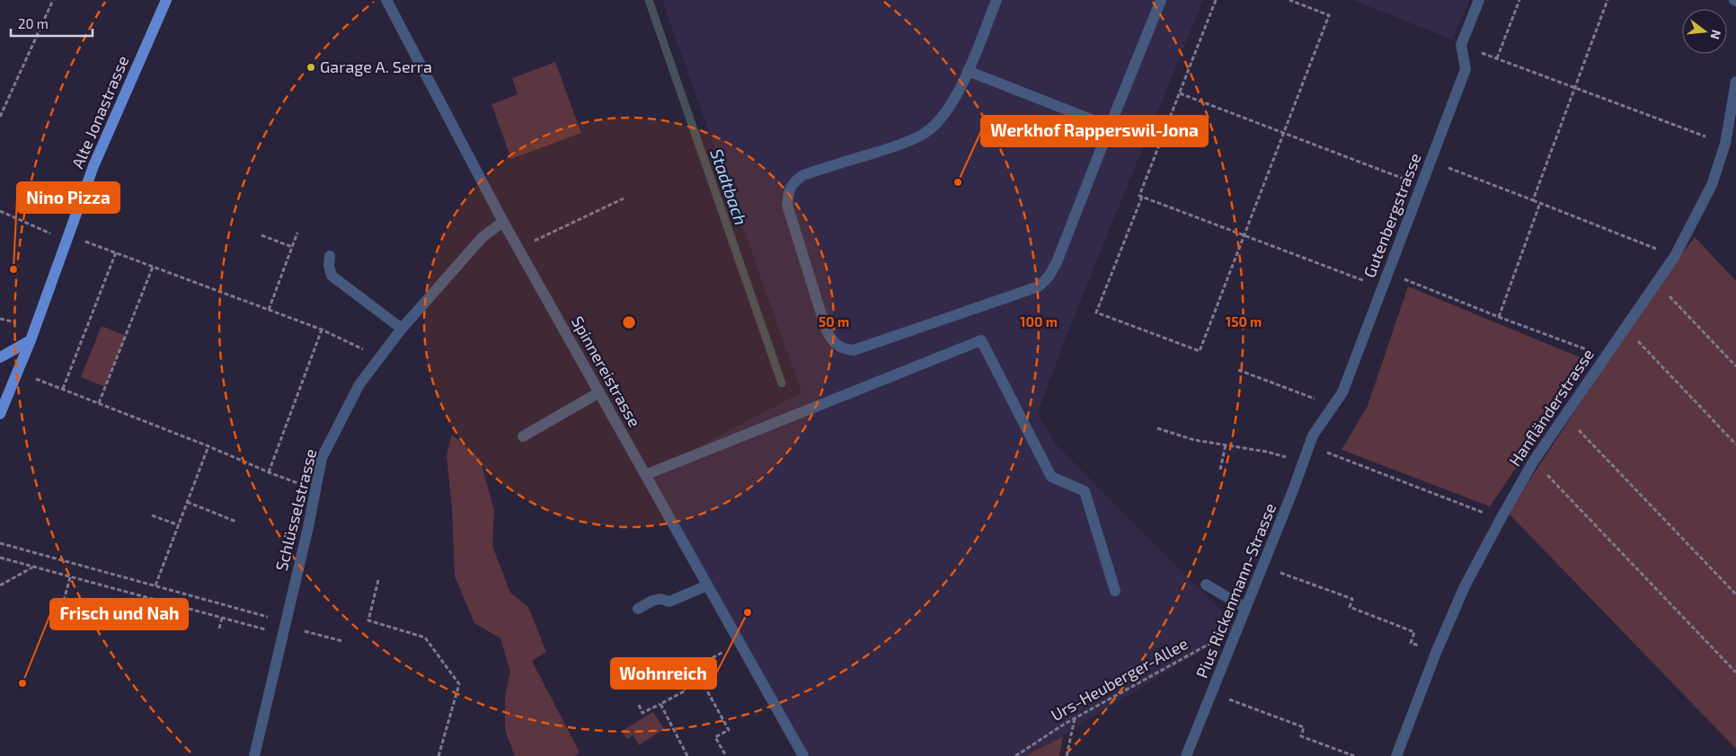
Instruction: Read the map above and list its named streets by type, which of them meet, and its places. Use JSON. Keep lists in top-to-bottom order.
{
  "streets": {
    "main road": ["Alte Jonastrasse"],
    "street": [
      "Gutenbergstrasse",
      "Spinnereistrasse",
      "Hanfländerstrasse",
      "Schlüsselstrasse",
      "Pius Rickenmann-Strasse"
    ],
    "path": ["Urs-Heuberger-Allee"]
  },
  "crossings": [
    ["Gutenbergstrasse", "Pius Rickenmann-Strasse"],
    ["Spinnereistrasse", "Schlüsselstrasse"],
    ["Pius Rickenmann-Strasse", "Urs-Heuberger-Allee"]
  ],
  "water": ["Stadtbach"],
  "places": [
    "Garage A. Serra",
    "Werkhof Rapperswil-Jona",
    "Nino Pizza",
    "Wohnreich",
    "Frisch und Nah"
  ],
  "scale_bar": "20 m",
  "north": "right",
  "rings": ["50 m", "100 m", "150 m"]
}
